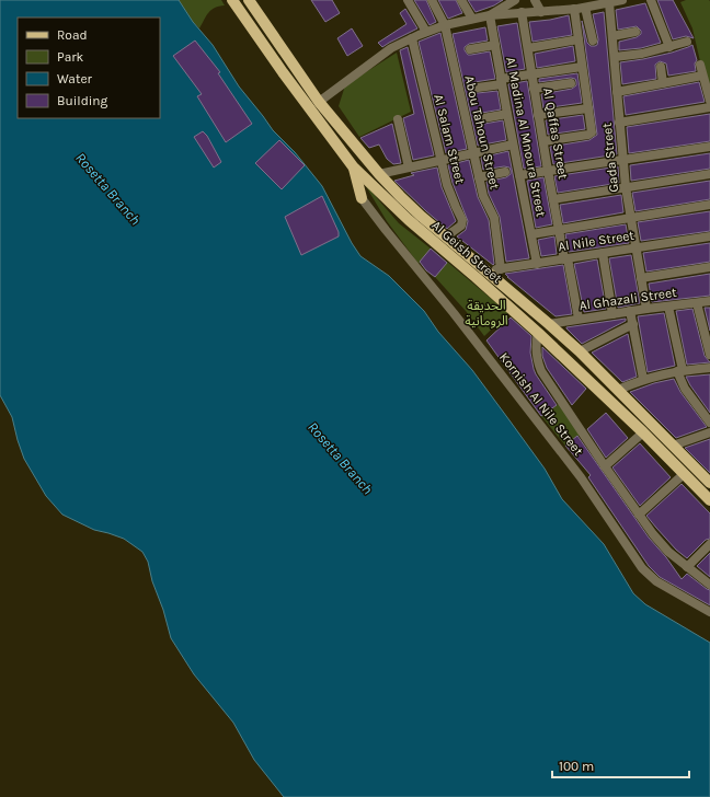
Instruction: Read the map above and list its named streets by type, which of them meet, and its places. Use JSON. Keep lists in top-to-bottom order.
{
  "streets": {
    "main road": ["Al Geish Street"],
    "street": [
      "Abou Tahoun Street",
      "Al Qaffas Street",
      "Al Madina Al Mnoura Street",
      "Al Salam Street",
      "Gada Street",
      "Al Nile Street",
      "Al Ghazali Street",
      "Kornish Al Nile Street"
    ]
  },
  "crossings": [
    ["Abou Tahoun Street", "Al Nile Street"],
    ["Al Qaffas Street", "Al Nile Street"],
    ["Al Qaffas Street", "Al Ghazali Street"],
    ["Al Madina Al Mnoura Street", "Al Nile Street"],
    ["Al Salam Street", "Al Geish Street"],
    ["Gada Street", "Al Nile Street"],
    ["Gada Street", "Al Ghazali Street"],
    ["Al Nile Street", "Al Geish Street"],
    ["Al Geish Street", "Al Ghazali Street"]
  ],
  "water": ["Rosetta Branch"],
  "parks": ["الحديقة الرومانية"],
  "legend": [
    "Road",
    "Park",
    "Water",
    "Building"
  ],
  "scale_bar": "100 m"
}
